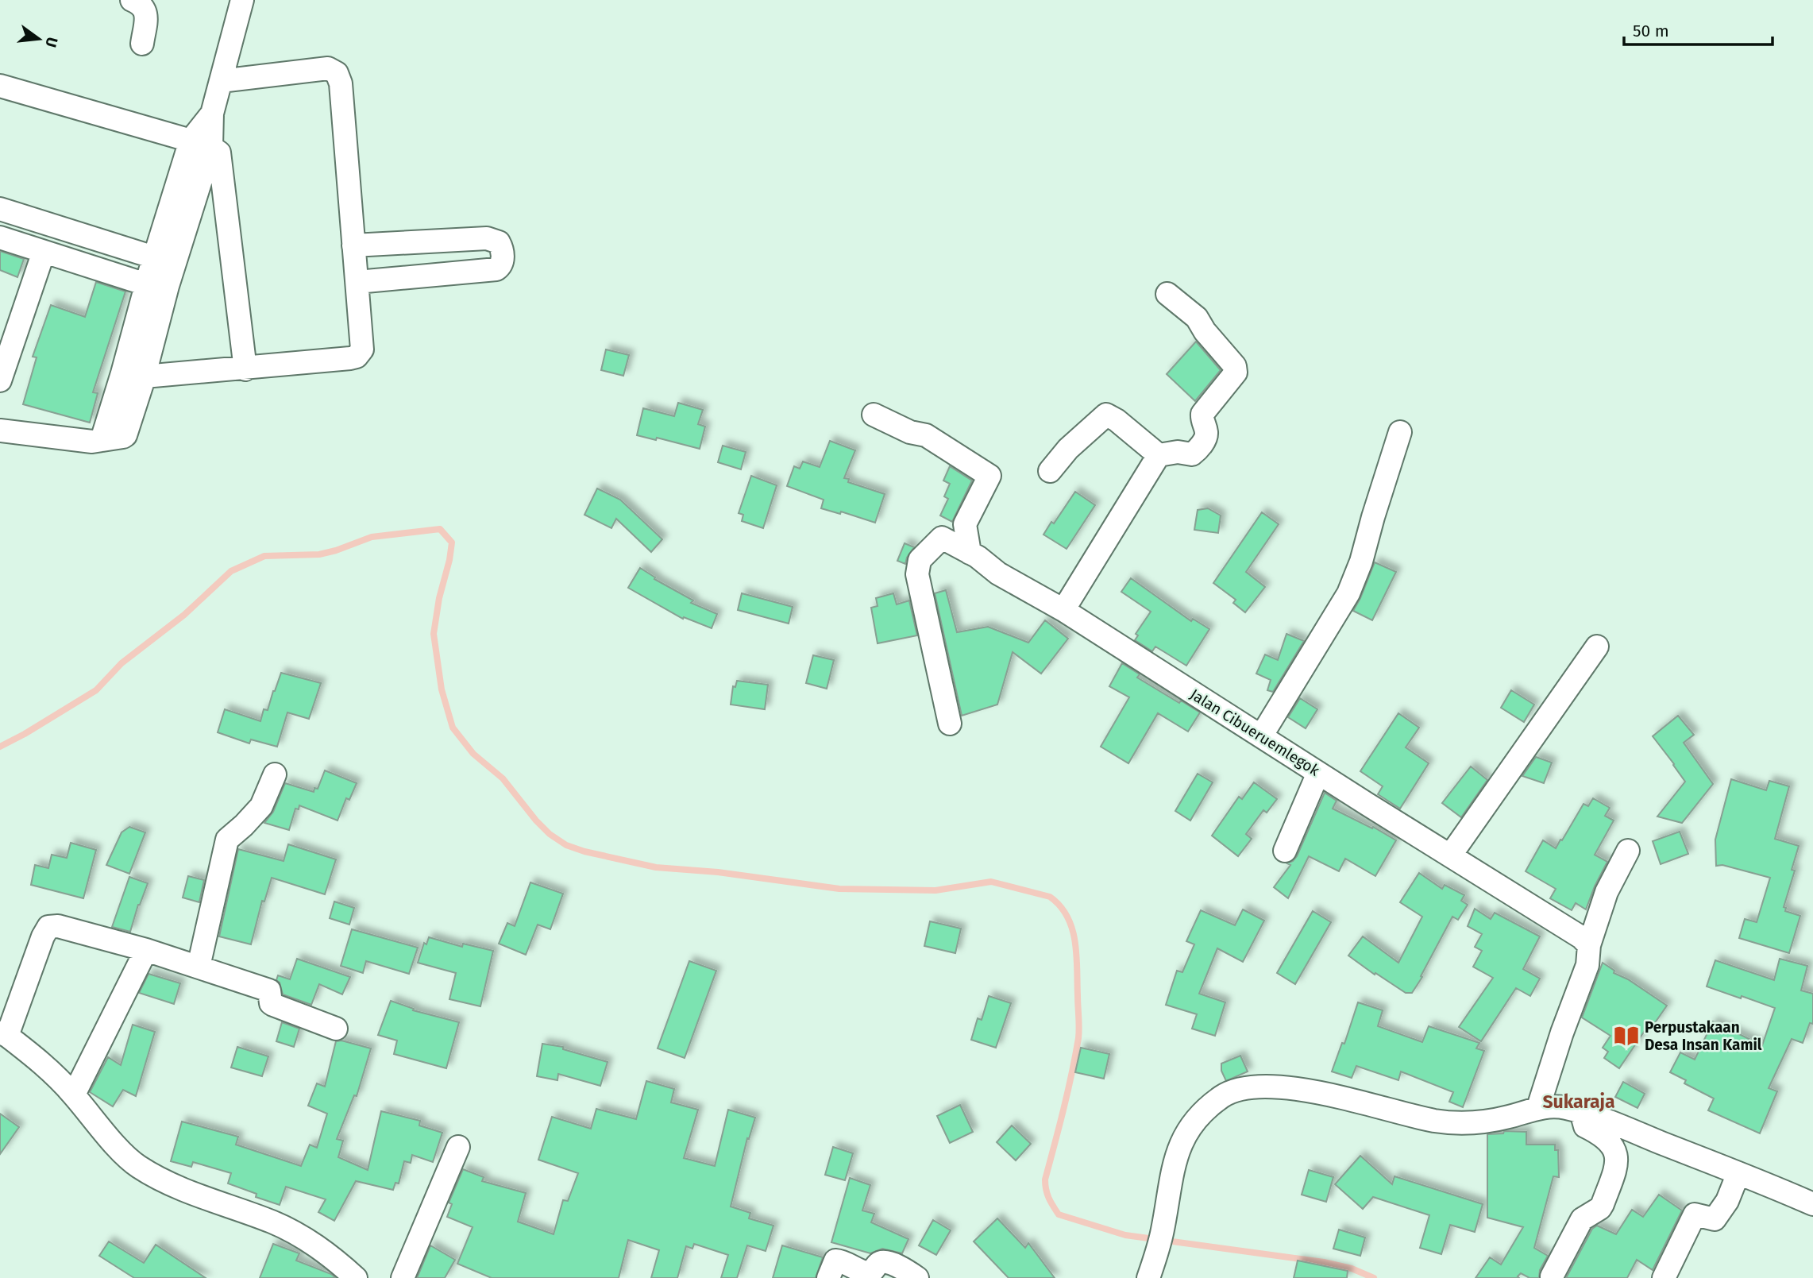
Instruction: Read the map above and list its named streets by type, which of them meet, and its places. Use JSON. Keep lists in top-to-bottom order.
{
  "streets": {
    "street": ["Jalan Cibueruemlegok"]
  },
  "districts": ["Sukaraja"],
  "places": {
    "library": ["Perpustakaan Desa Insan Kamil"]
  },
  "scale_bar": "50 m",
  "north": "right"
}
